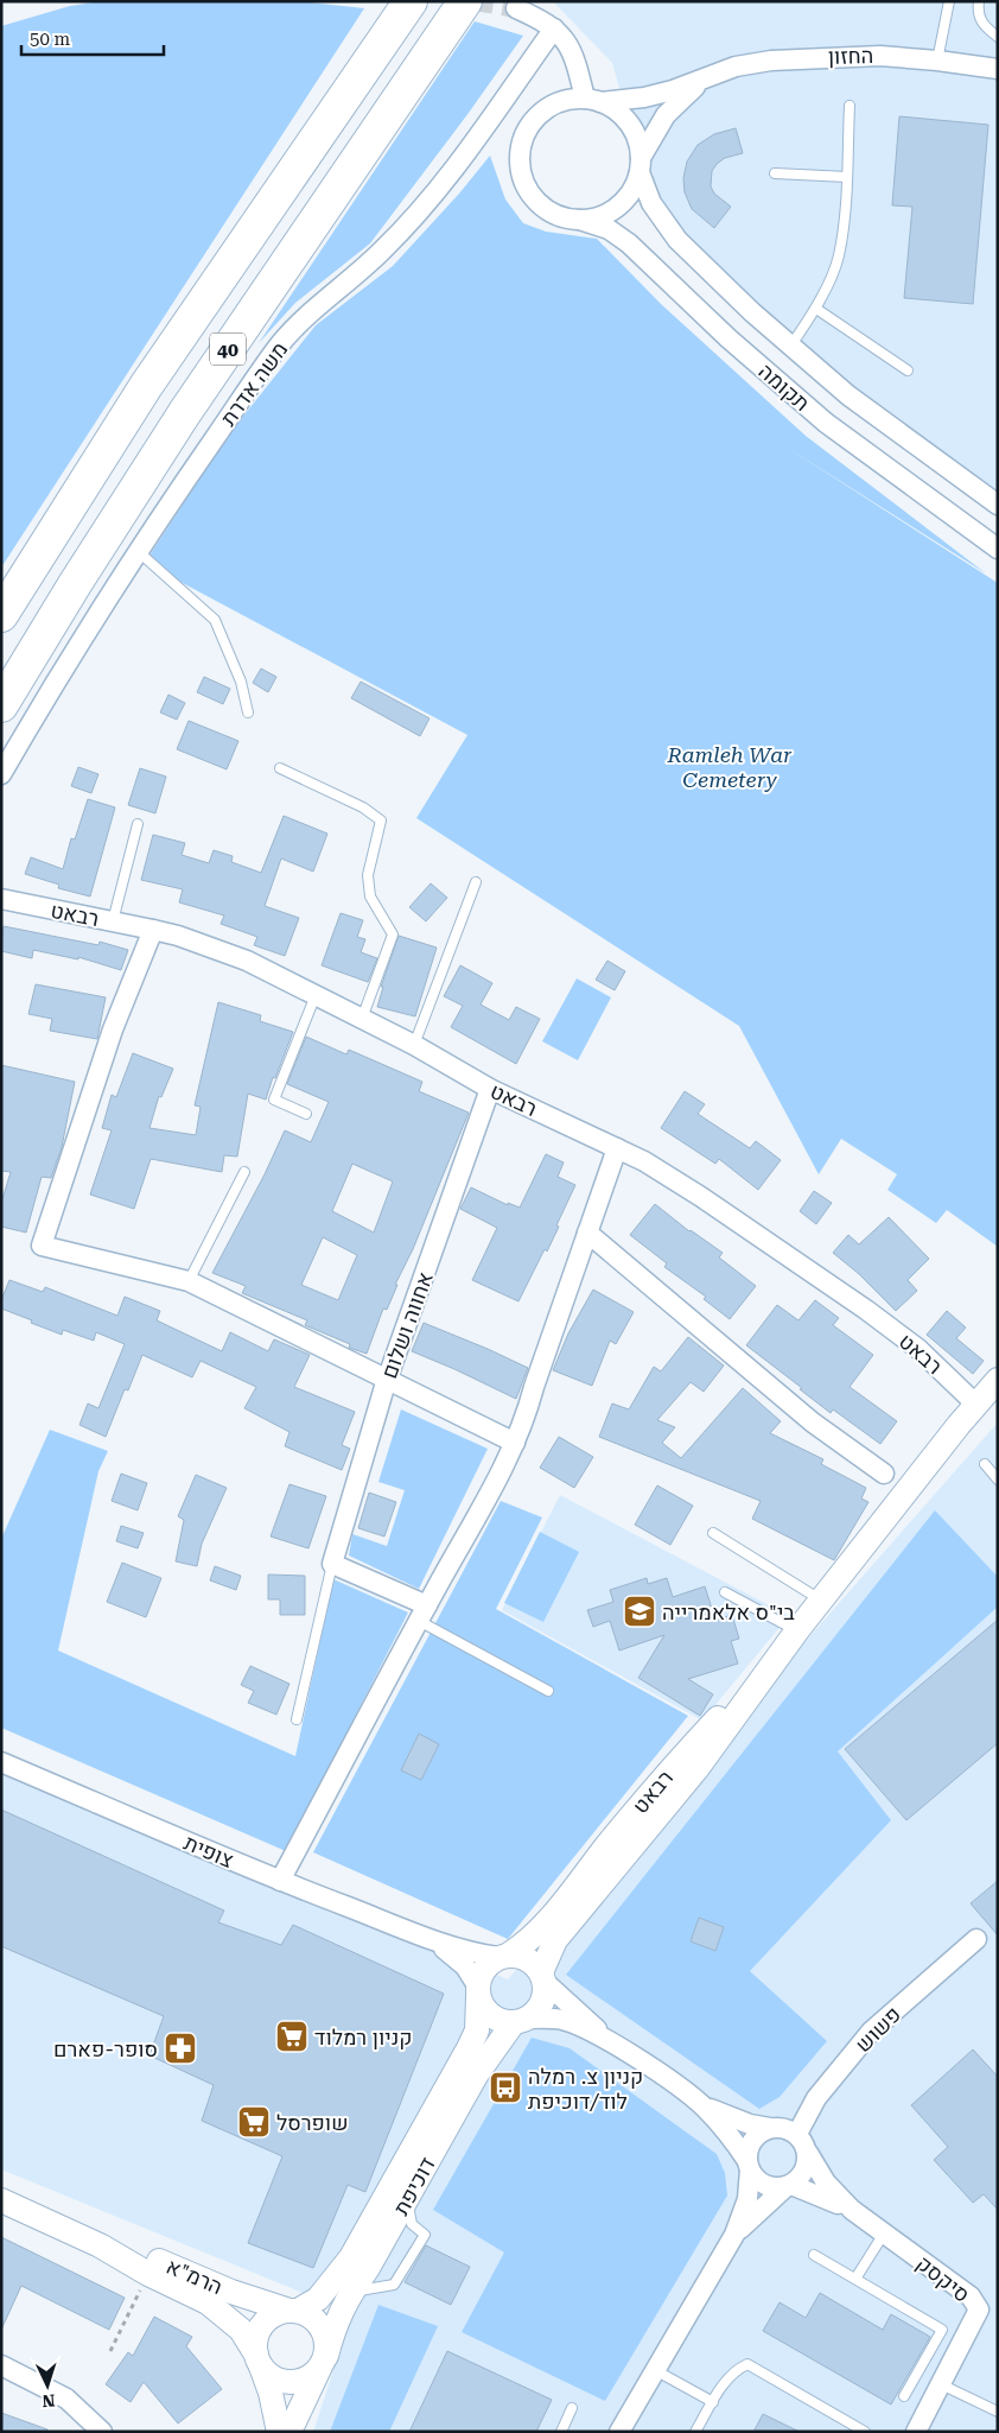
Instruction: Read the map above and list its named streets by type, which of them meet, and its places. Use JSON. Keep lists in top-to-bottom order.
{
  "streets": {
    "highway": ["40"],
    "street": [
      "החזון",
      "משה אדרת",
      "תקומה",
      "רבאט",
      "אחווה ושלום",
      "צופית",
      "פשוש",
      "דוכיפת",
      "הרמ\"א",
      "סיקסק"
    ]
  },
  "crossings": [
    ["החזון", "תקומה"],
    ["רבאט", "אחווה ושלום"],
    ["רבאט", "צופית"],
    ["רבאט", "דוכיפת"],
    ["צופית", "דוכיפת"],
    ["פשוש", "סיקסק"],
    ["דוכיפת", "הרמ\"א"]
  ],
  "parks": ["Ramleh War Cemetery"],
  "places": {
    "school or university": ["בי\"ס אלאמרייה"],
    "supermarket": ["קניון רמלוד", "שופרסל"],
    "pharmacy": ["סופר-פארם"],
    "bus stop": ["קניון צ. רמלה לוד/דוכיפת"]
  },
  "scale_bar": "50 m",
  "north": "bottom"
}
